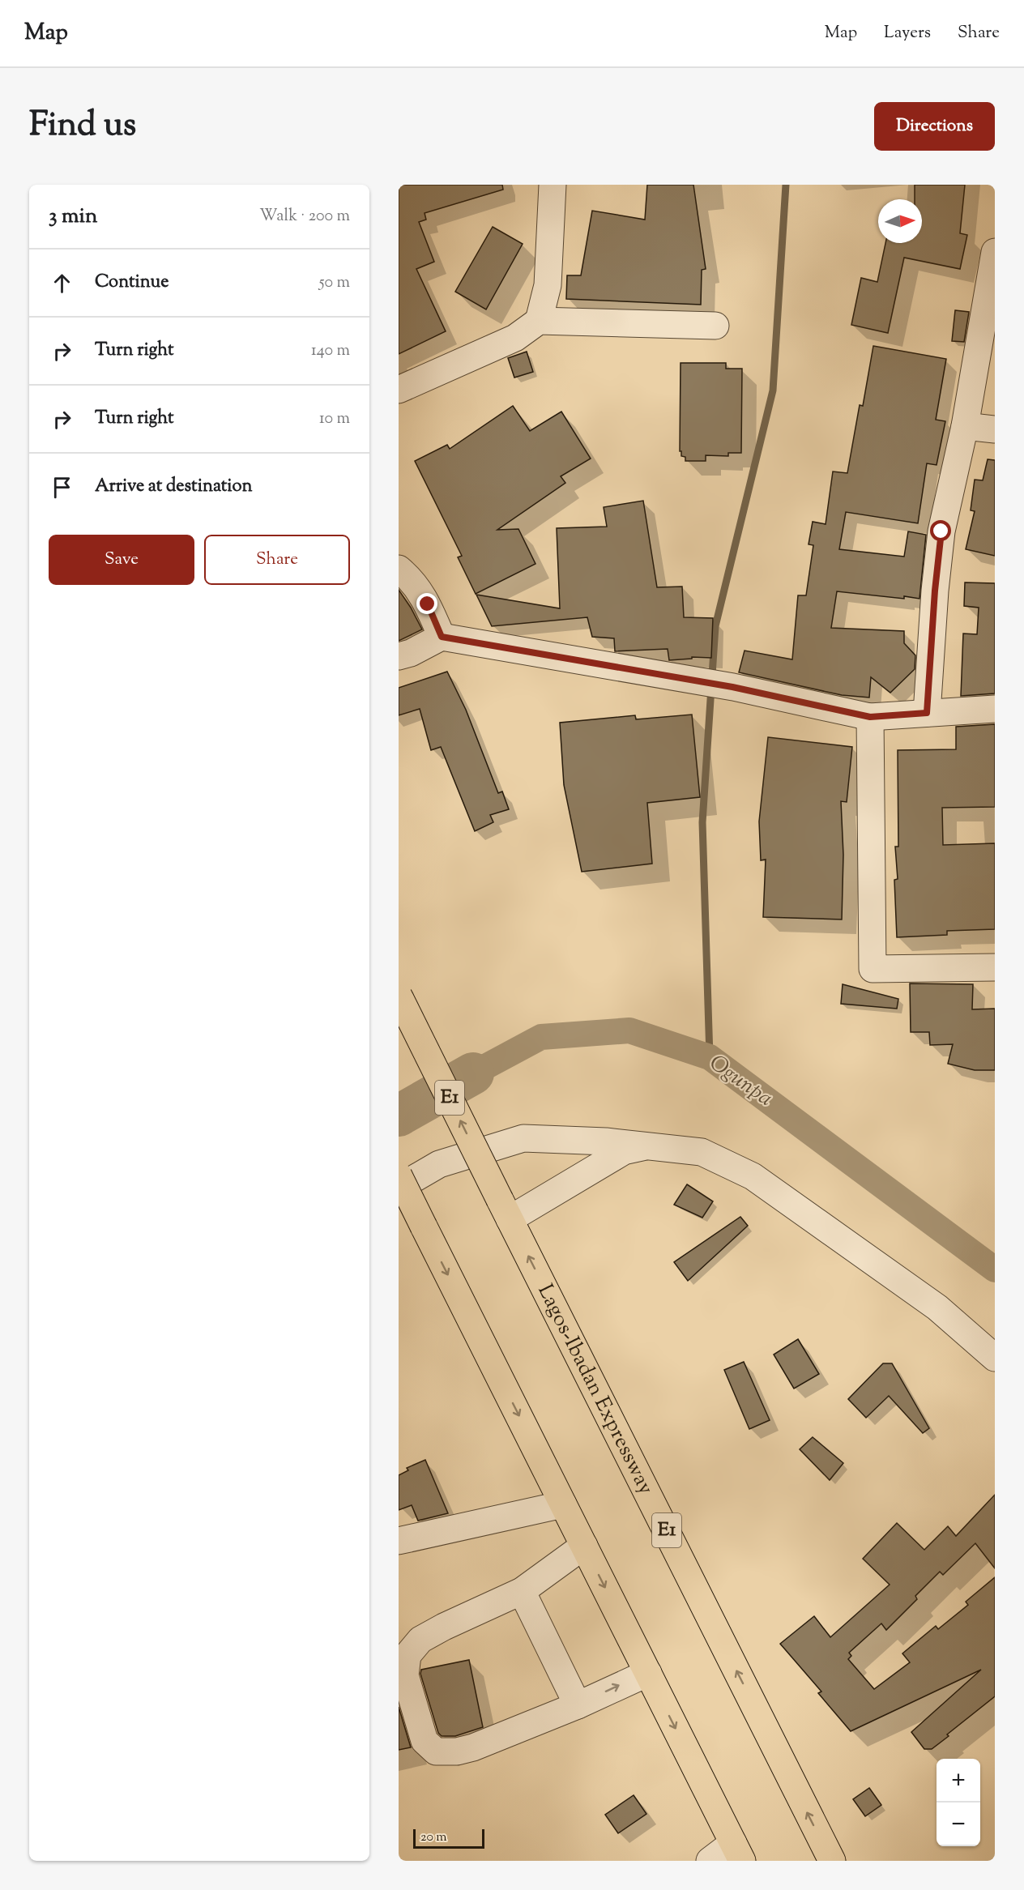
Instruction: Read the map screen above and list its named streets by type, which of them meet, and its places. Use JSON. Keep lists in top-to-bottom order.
{
  "streets": {
    "highway": ["E1", "Lagos-Ibadan Expressway"]
  },
  "water": ["Ogunpa"],
  "scale_bar": "20 m",
  "north": "right",
  "page": {
    "header": "Map",
    "nav": ["Map", "Layers", "Share"],
    "title": "Find us",
    "buttons": [
      "Directions",
      ["Save", "Share"]
    ],
    "heading": ["3 min", "Walk · 200 m"],
    "list": [
      ["Continue", "50 m"],
      ["Turn right", "140 m"],
      ["Turn right", "10 m"],
      "Arrive at destination"
    ],
    "map_buttons": ["+", "−"],
    "scale": "20 m"
  }
}
